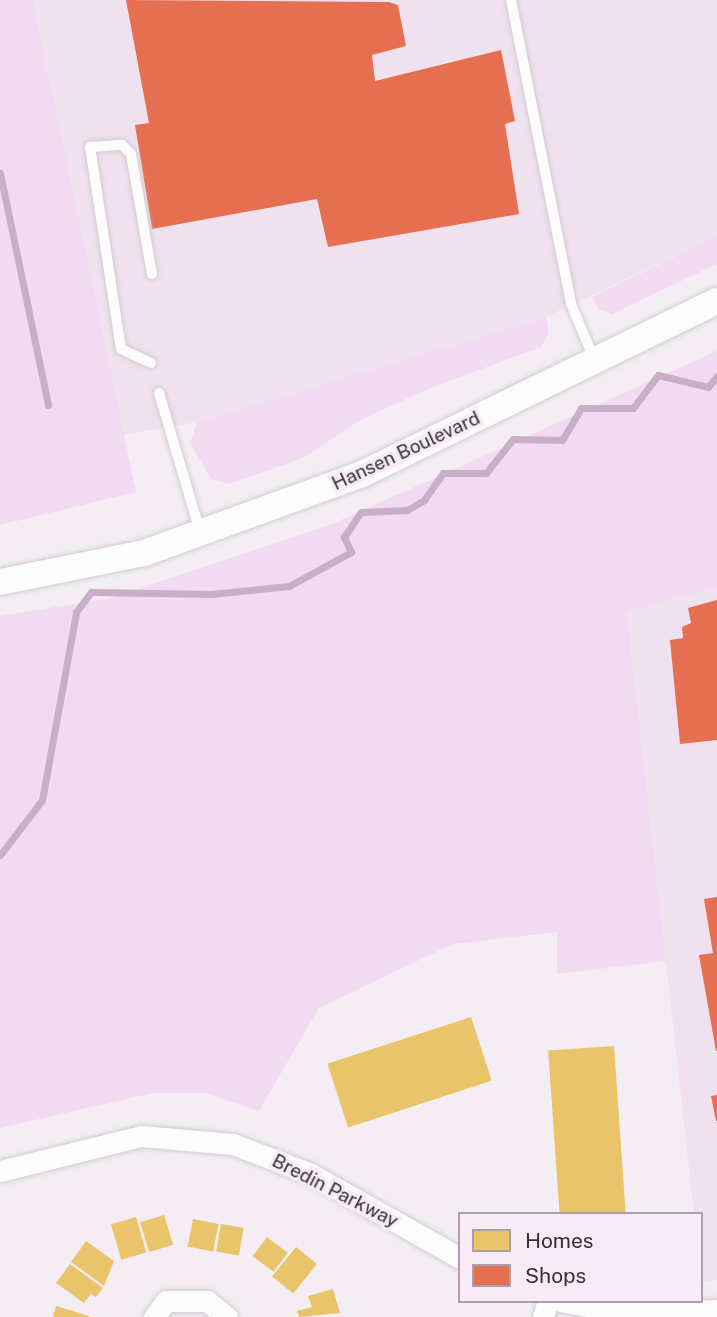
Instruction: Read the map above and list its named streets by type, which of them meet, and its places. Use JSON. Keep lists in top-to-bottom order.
{
  "streets": {
    "street": ["Hansen Boulevard", "Bredin Parkway"]
  },
  "legend": ["Homes", "Shops"]
}
